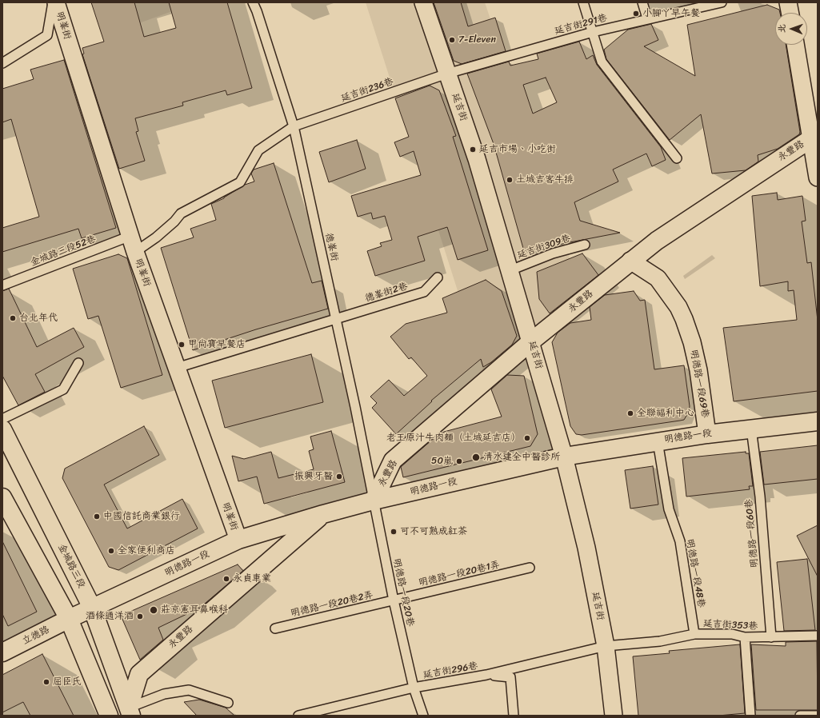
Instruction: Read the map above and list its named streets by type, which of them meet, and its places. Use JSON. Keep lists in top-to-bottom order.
{
  "streets": {
    "street": [
      "明峯街",
      "延吉街",
      "永豐路",
      "明德路一段69巷",
      "明德路一段",
      "金城路三段",
      "立德路"
    ],
    "lane": [
      "延吉街291巷",
      "延吉街236巷",
      "德峯街",
      "延吉街309巷",
      "金城路三段52巷",
      "德峯街2巷",
      "明德路一段60巷",
      "明德路一段48巷",
      "明德路一段20巷1弄",
      "明德路一段20巷",
      "明德路一段20巷2弄",
      "延吉街353巷",
      "延吉街296巷"
    ]
  },
  "crossings": [
    ["延吉街291巷", "延吉街236巷"],
    ["延吉街291巷", "延吉街"],
    ["明峯街", "延吉街236巷"],
    ["明峯街", "金城路三段52巷"],
    ["明峯街", "德峯街2巷"],
    ["明峯街", "明德路一段"],
    ["延吉街236巷", "延吉街"],
    ["延吉街236巷", "德峯街"],
    ["延吉街", "永豐路"],
    ["延吉街", "延吉街309巷"],
    ["延吉街", "明德路一段"],
    ["延吉街", "延吉街353巷"],
    ["延吉街", "延吉街296巷"],
    ["永豐路", "德峯街"],
    ["永豐路", "明德路一段69巷"],
    ["永豐路", "明德路一段"],
    ["永豐路", "金城路三段"],
    ["永豐路", "明德路一段20巷"],
    ["德峯街", "德峯街2巷"],
    ["德峯街", "明德路一段"],
    ["德峯街", "明德路一段20巷"],
    ["明德路一段69巷", "明德路一段"],
    ["明德路一段", "明德路一段60巷"],
    ["明德路一段", "金城路三段"],
    ["明德路一段", "明德路一段48巷"],
    ["明德路一段", "明德路一段20巷"],
    ["明德路一段", "立德路"],
    ["明德路一段60巷", "延吉街353巷"],
    ["明德路一段48巷", "延吉街353巷"],
    ["明德路一段20巷1弄", "明德路一段20巷"],
    ["明德路一段20巷1弄", "明德路一段20巷2弄"],
    ["明德路一段20巷", "明德路一段20巷2弄"],
    ["明德路一段20巷", "延吉街296巷"],
    ["延吉街353巷", "延吉街296巷"]
  ],
  "places": [
    "小腳ㄚ早午餐",
    "7-Eleven",
    "延吉市場、小吃街",
    "土城吉客牛排",
    "台北年代",
    "甲尚寶早餐店",
    "全聯福利中心",
    "老王原汁牛肉麵（土城延吉店）",
    "清水建全中醫診所",
    "50嵐",
    "振興牙醫",
    "中國信託商業銀行",
    "可不可熟成紅茶",
    "全家便利商店",
    "永貞車業",
    "莊京憲耳鼻喉科",
    "酒條通洋酒",
    "屈臣氏"
  ],
  "north": "left"
}
